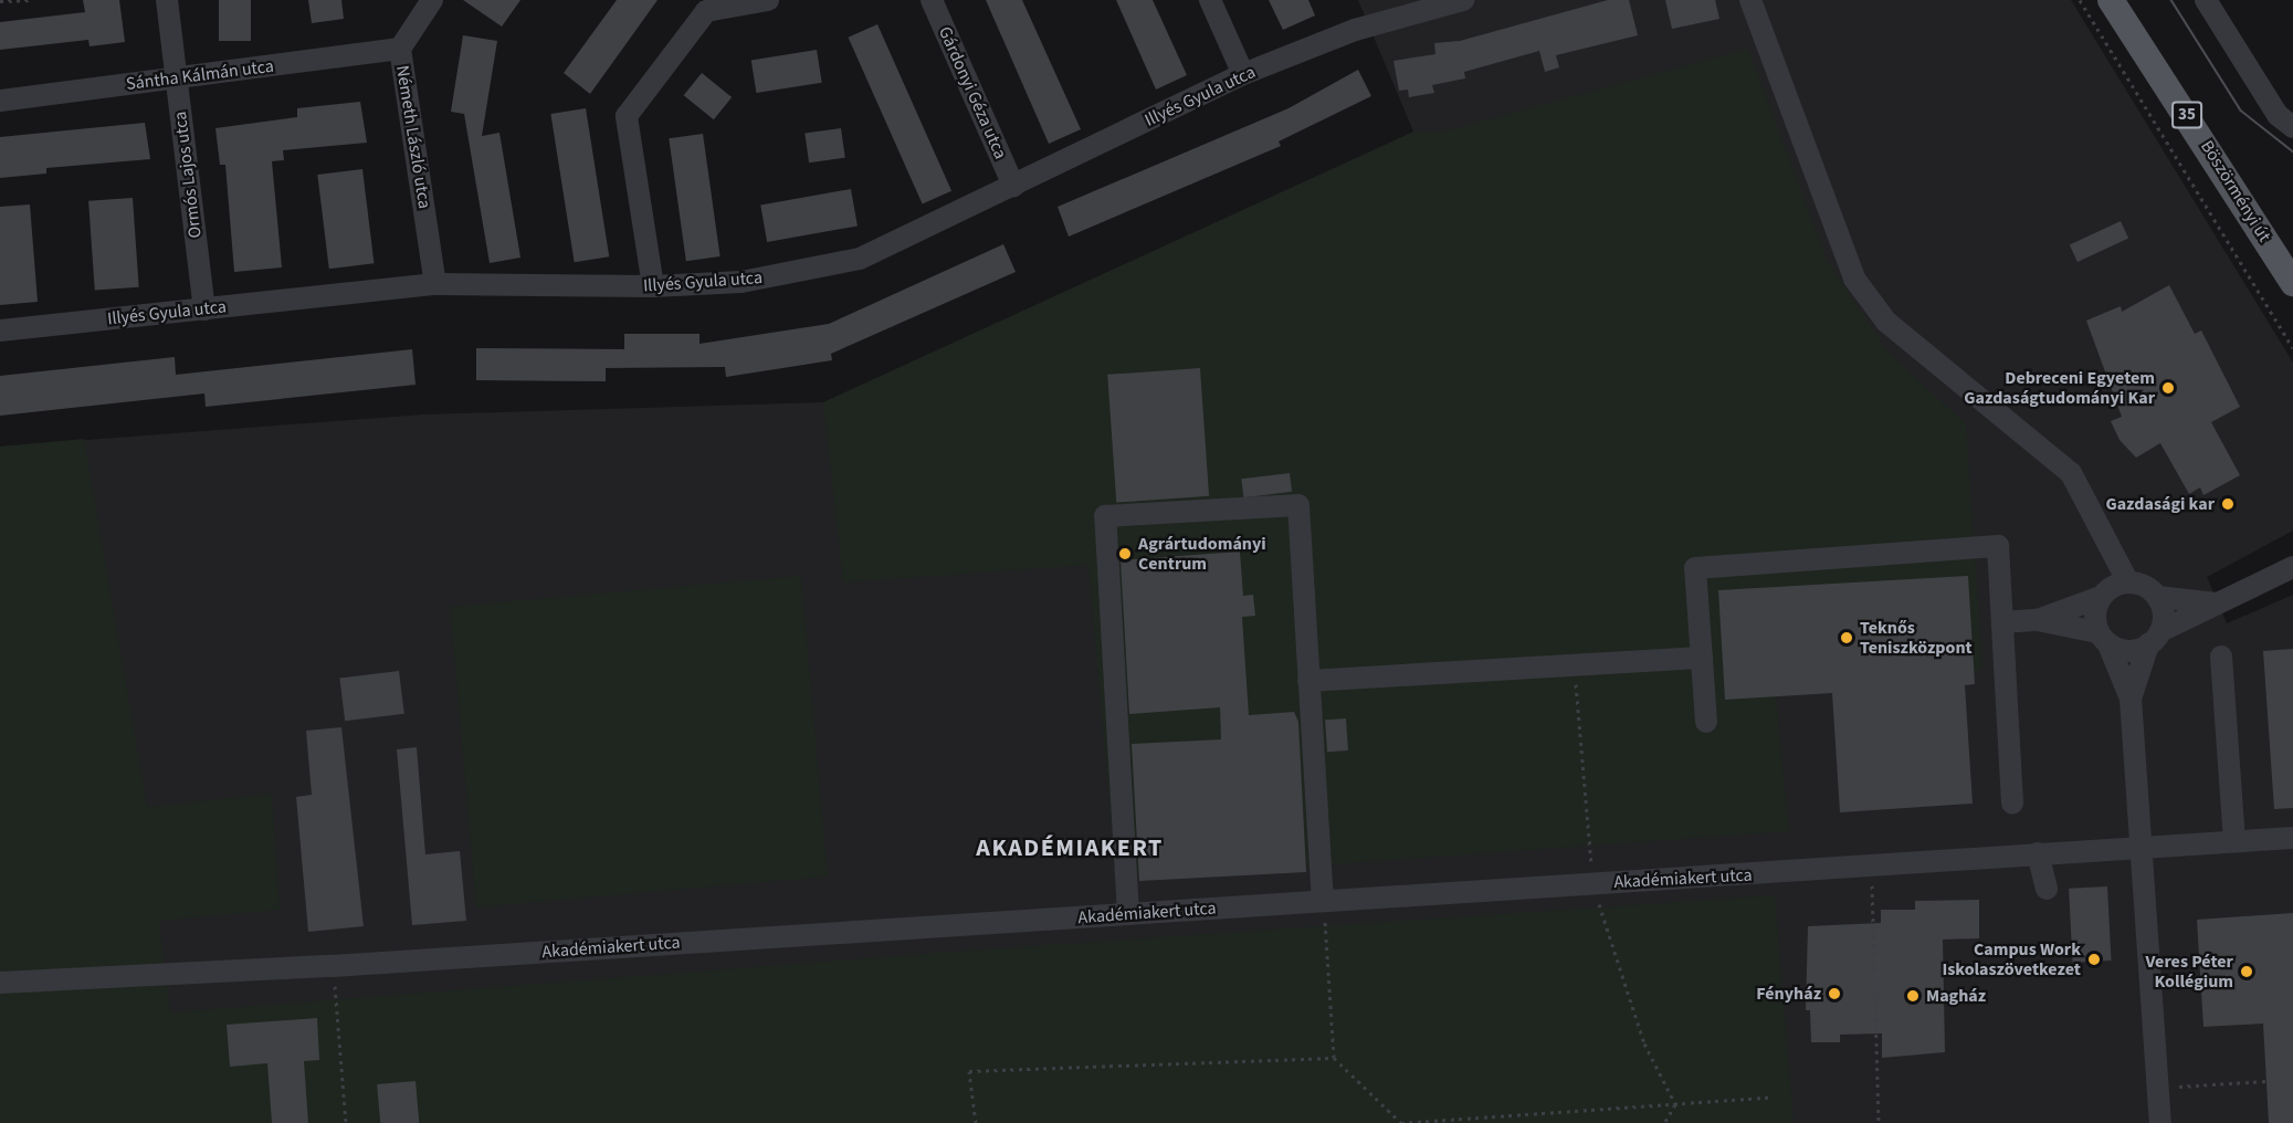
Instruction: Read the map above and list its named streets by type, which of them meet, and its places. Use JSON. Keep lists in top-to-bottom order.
{
  "streets": {
    "main road": ["35", "Böszörményi út"],
    "street": [
      "Sántha Kálmán utca",
      "Gárdonyi Géza utca",
      "Illyés Gyula utca",
      "Németh László utca",
      "Ormós Lajos utca",
      "Akadémiakert utca"
    ]
  },
  "crossings": [
    ["Sántha Kálmán utca", "Németh László utca"],
    ["Sántha Kálmán utca", "Ormós Lajos utca"],
    ["Gárdonyi Géza utca", "Illyés Gyula utca"],
    ["Illyés Gyula utca", "Németh László utca"],
    ["Illyés Gyula utca", "Ormós Lajos utca"]
  ],
  "districts": ["AKADÉMIAKERT"],
  "places": [
    "Debreceni Egyetem Gazdaságtudományi Kar",
    "Gazdasági kar",
    "Agrártudományi Centrum",
    "Teknős Teniszközpont",
    "Campus Work Iskolaszövetkezet",
    "Veres Péter Kollégium",
    "Fényház",
    "Magház"
  ]
}
